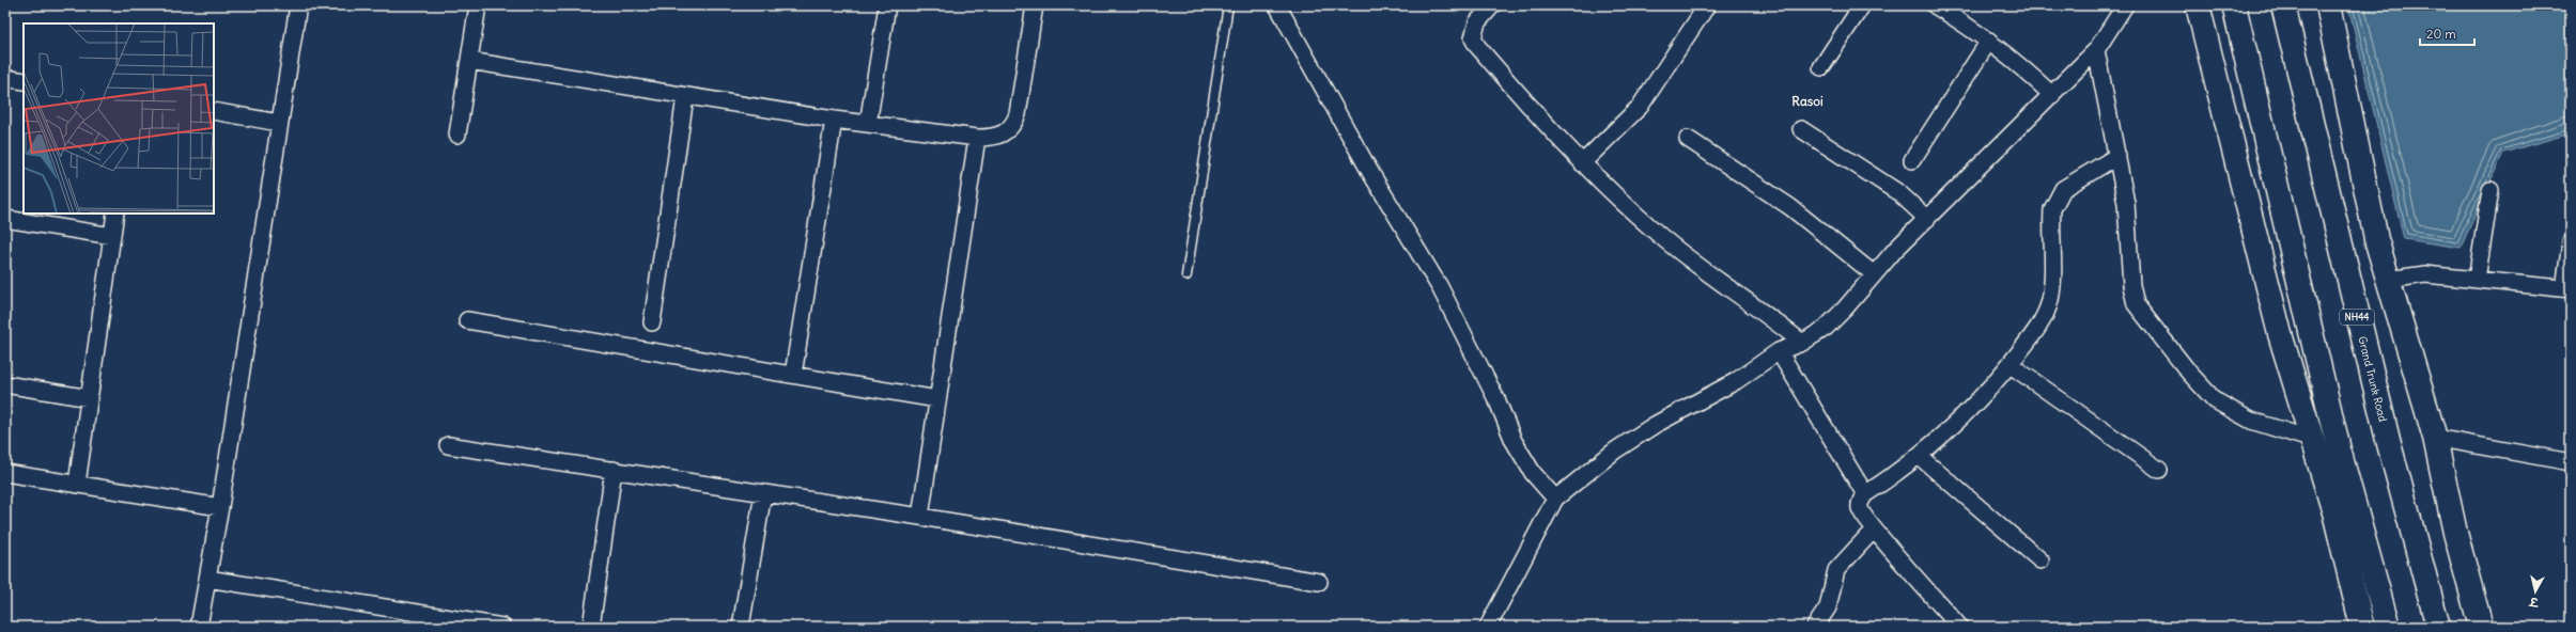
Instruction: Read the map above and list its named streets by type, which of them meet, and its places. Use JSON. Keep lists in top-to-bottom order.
{
  "streets": {
    "main road": ["NH44", "Grand Trunk Road"]
  },
  "districts": ["Rasoi"],
  "scale_bar": "20 m",
  "north": "bottom"
}
